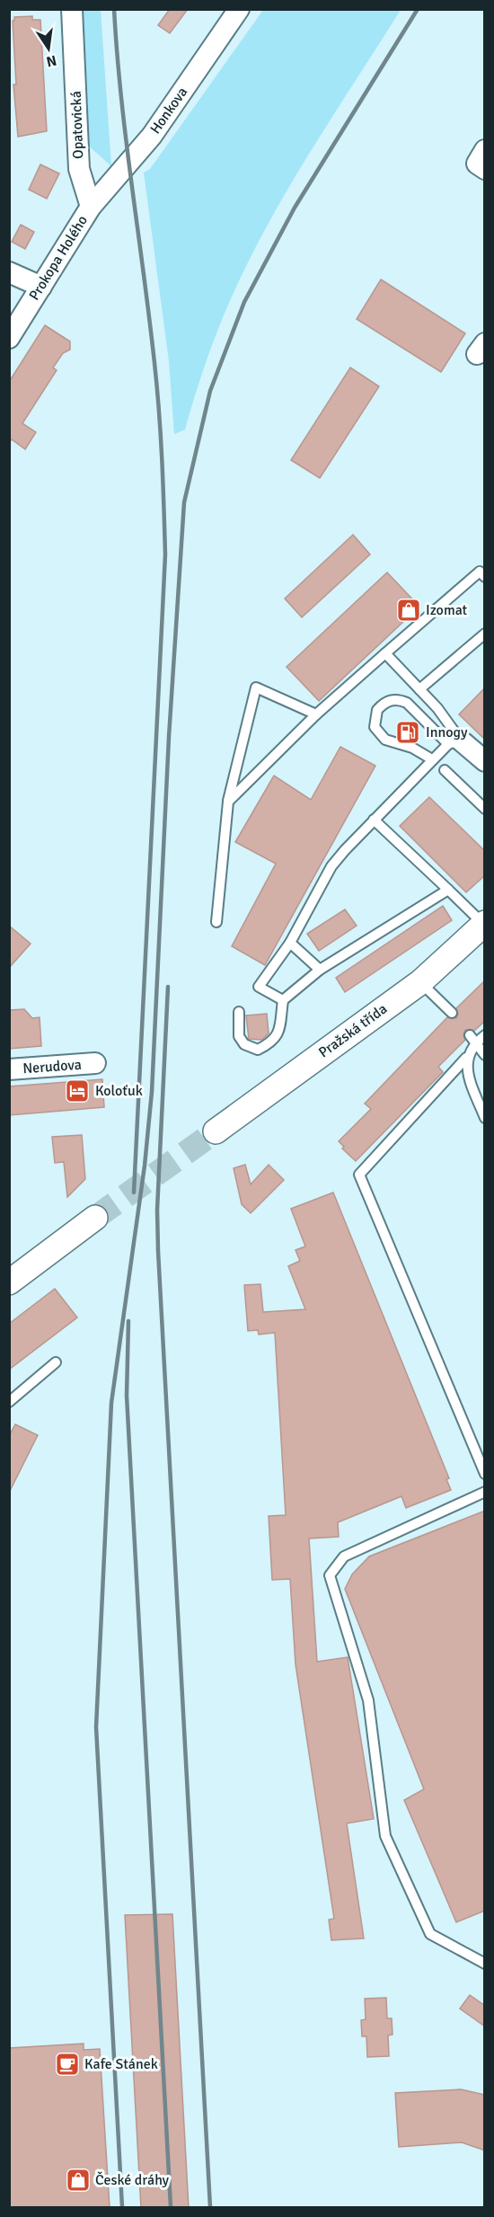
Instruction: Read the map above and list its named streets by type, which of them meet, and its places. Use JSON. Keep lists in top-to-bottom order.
{
  "streets": {
    "street": [
      "Honkova",
      "Opatovická",
      "Prokopa Holého",
      "Pražská třída",
      "Nerudova"
    ]
  },
  "crossings": [
    ["Honkova", "Opatovická"],
    ["Honkova", "Prokopa Holého"],
    ["Opatovická", "Prokopa Holého"]
  ],
  "places": {
    "shop": ["Izomat", "České dráhy"],
    "fuel station": ["Innogy"],
    "hotel": ["Koloťuk"],
    "cafe": ["Kafe Stánek"]
  },
  "north": "bottom"
}
